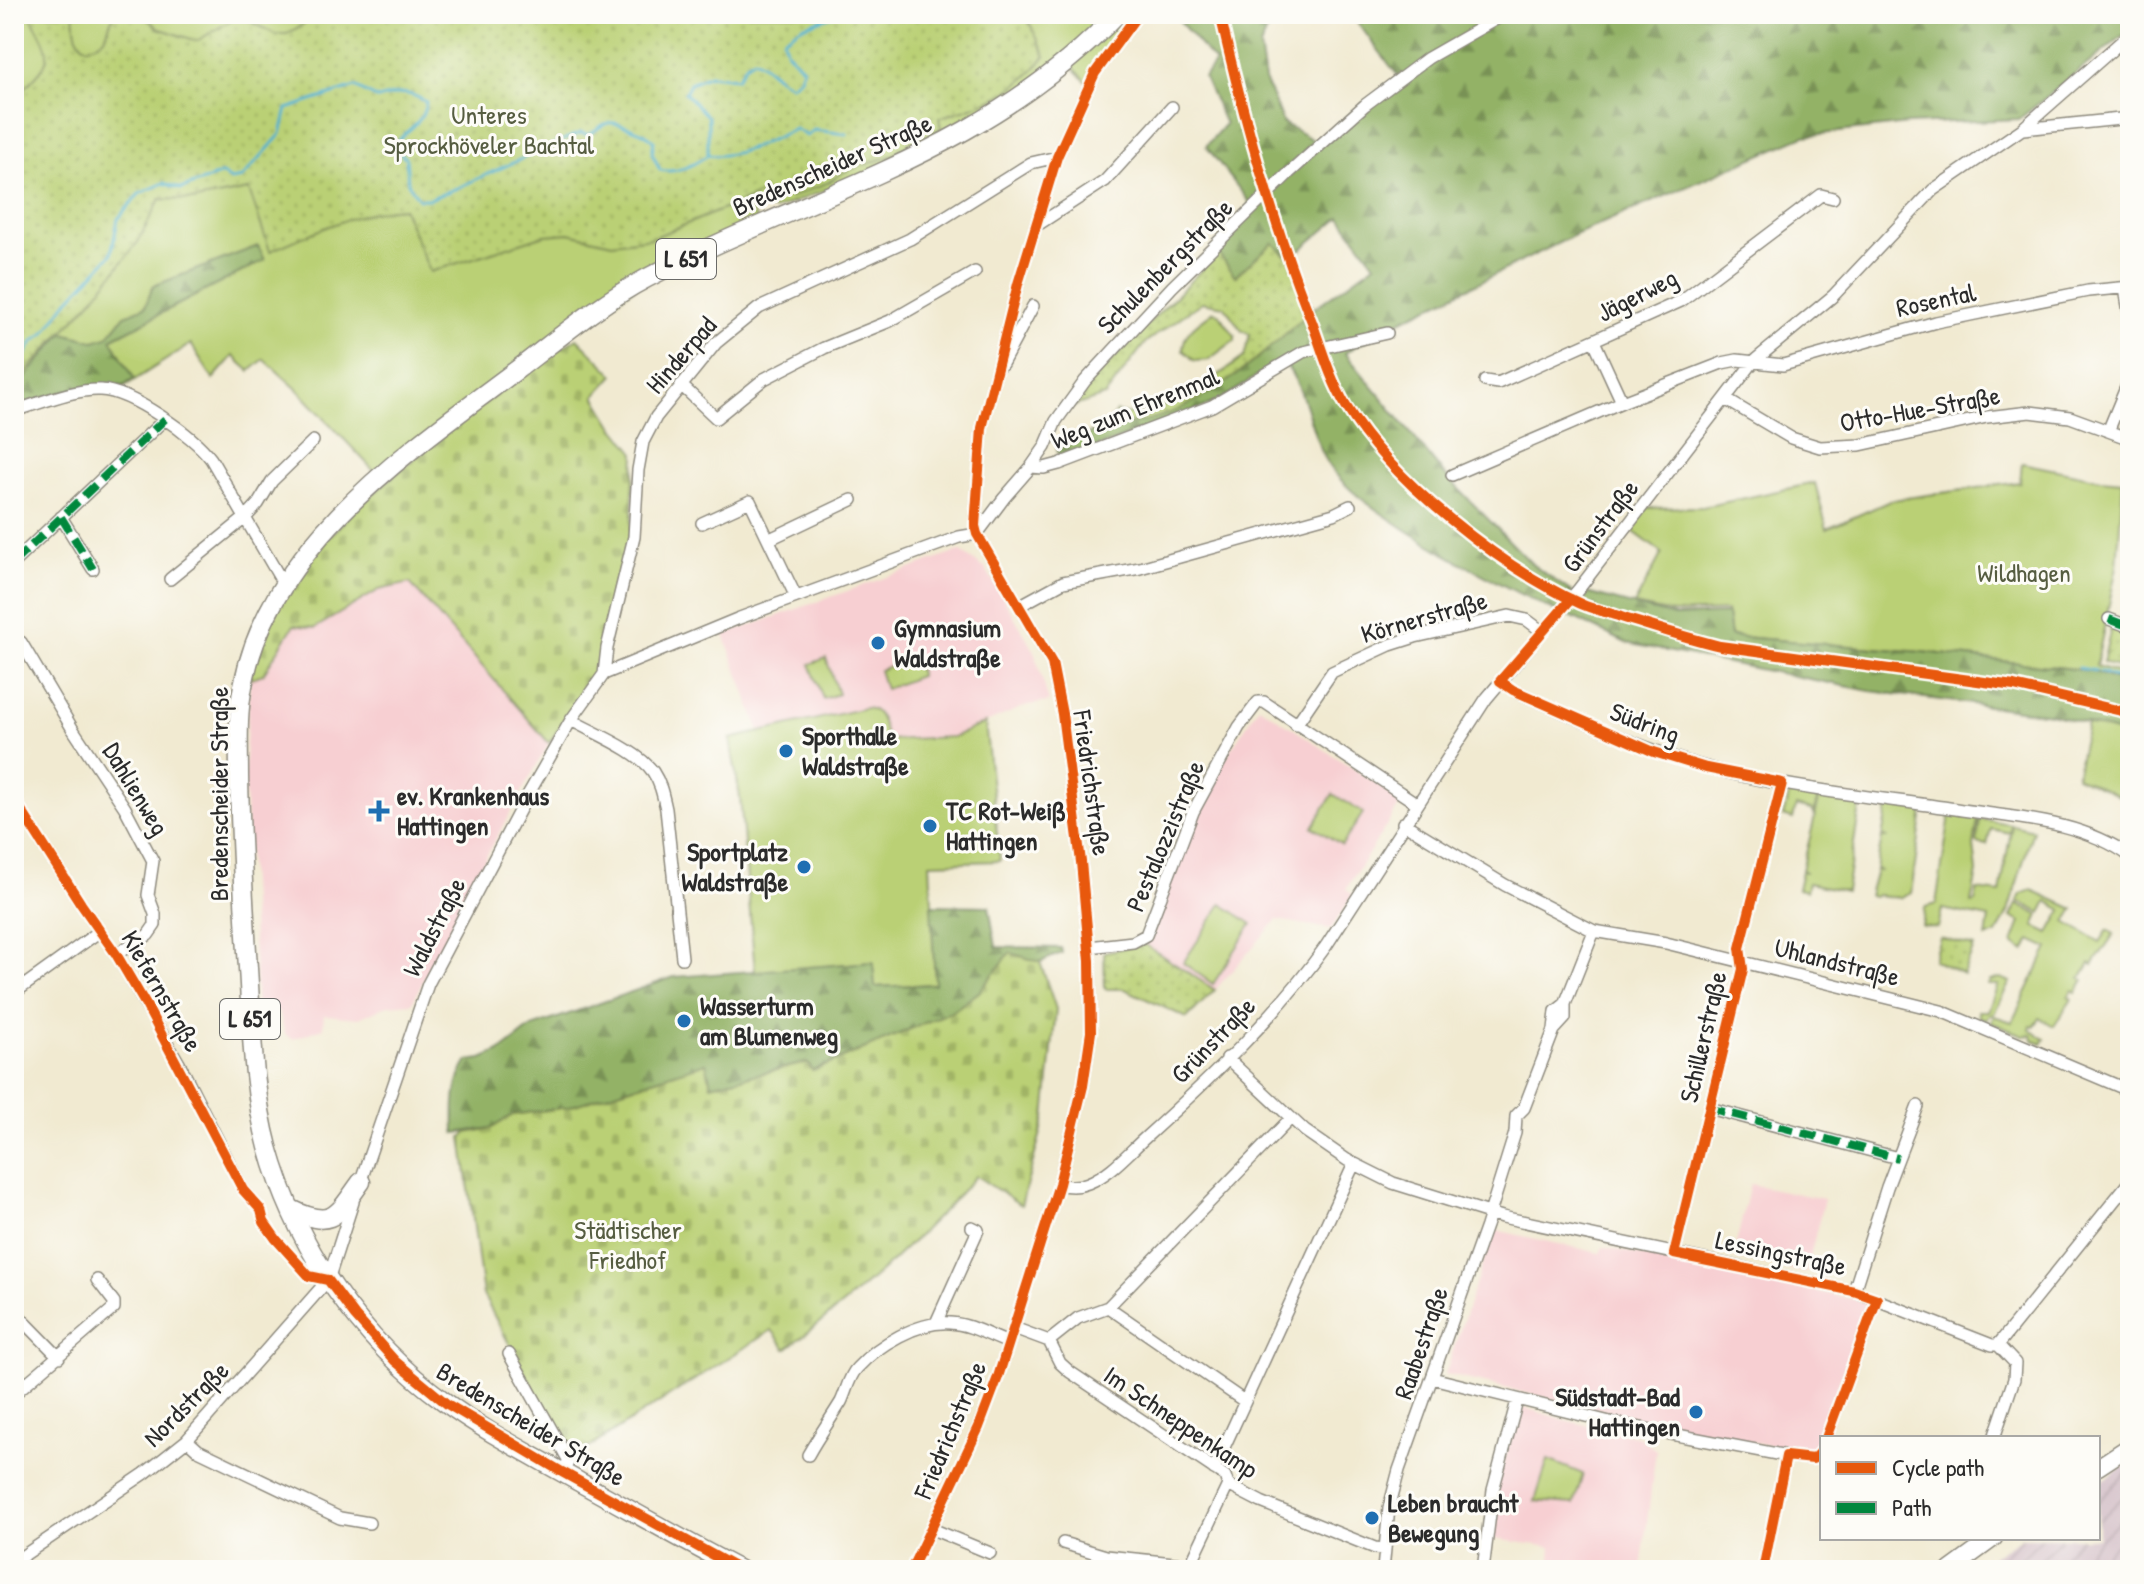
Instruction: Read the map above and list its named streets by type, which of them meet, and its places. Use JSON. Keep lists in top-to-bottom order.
{
  "streets": {
    "main road": ["Bredenscheider Straße", "L 651"],
    "street": [
      "Schulenbergstraße",
      "Jägerweg",
      "Rosental",
      "Hinderpad",
      "Weg zum Ehrenmal",
      "Otto-Hue-Straße",
      "Grünstraße",
      "Körnerstraße",
      "Südring",
      "Friedrichstraße",
      "Dahlienweg",
      "Pestalozzistraße",
      "Waldstraße",
      "Uhlandstraße",
      "Kiefernstraße",
      "Schillerstraße",
      "Lessingstraße",
      "Raabestraße",
      "Nordstraße",
      "Im Schneppenkamp"
    ]
  },
  "crossings": [
    ["Bredenscheider Straße", "Waldstraße"],
    ["Bredenscheider Straße", "Nordstraße"],
    ["Schulenbergstraße", "Weg zum Ehrenmal"],
    ["Schulenbergstraße", "Friedrichstraße"],
    ["Rosental", "Grünstraße"],
    ["Hinderpad", "Waldstraße"],
    ["Otto-Hue-Straße", "Grünstraße"],
    ["Grünstraße", "Körnerstraße"],
    ["Grünstraße", "Südring"],
    ["Grünstraße", "Friedrichstraße"],
    ["Grünstraße", "Uhlandstraße"],
    ["Grünstraße", "Lessingstraße"],
    ["Körnerstraße", "Pestalozzistraße"],
    ["Südring", "Schillerstraße"],
    ["Friedrichstraße", "Pestalozzistraße"],
    ["Dahlienweg", "Kiefernstraße"],
    ["Waldstraße", "Nordstraße"],
    ["Uhlandstraße", "Schillerstraße"],
    ["Uhlandstraße", "Raabestraße"],
    ["Schillerstraße", "Lessingstraße"],
    ["Lessingstraße", "Raabestraße"],
    ["Raabestraße", "Im Schneppenkamp"]
  ],
  "parks": ["Unteres Sprockhöveler Bachtal", "Wildhagen", "Städtischer Friedhof"],
  "places": {
    "other": [
      "Gymnasium Waldstraße",
      "Sporthalle Waldstraße",
      "TC Rot-Weiß Hattingen",
      "Sportplatz Waldstraße",
      "Wasserturm am Blumenweg",
      "Südstadt-Bad Hattingen",
      "Leben braucht Bewegung"
    ],
    "health": ["ev. Krankenhaus Hattingen"]
  },
  "legend": ["Cycle path", "Path"]
}
